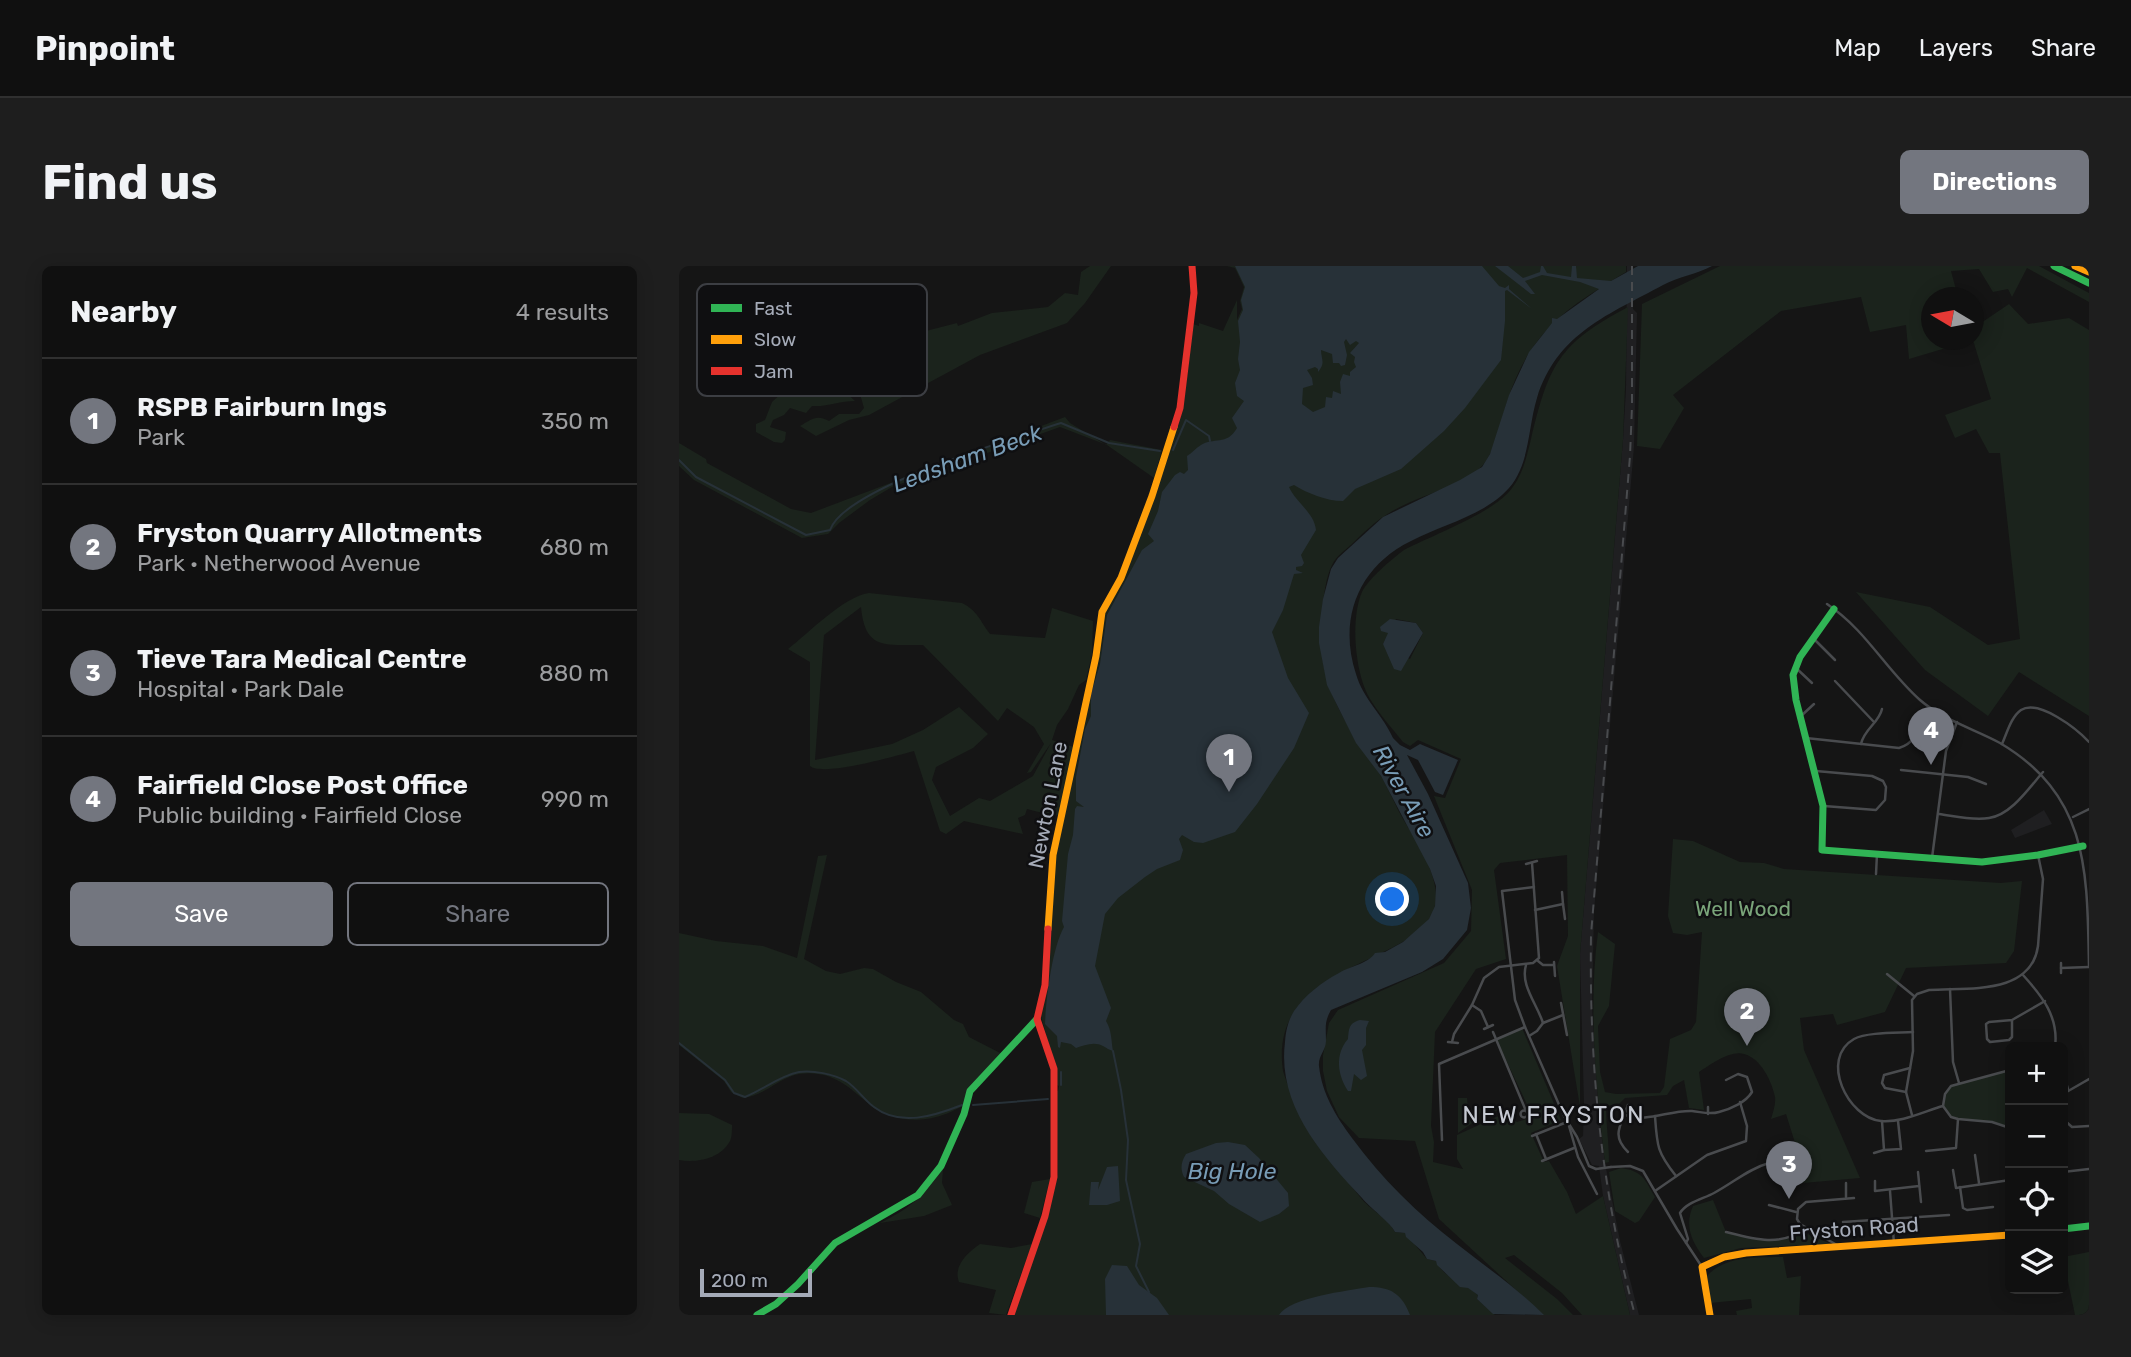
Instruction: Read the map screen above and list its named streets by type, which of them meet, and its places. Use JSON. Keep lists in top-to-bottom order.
{
  "streets": {
    "main road": ["Newton Lane", "Fryston Road"]
  },
  "districts": ["NEW FRYSTON"],
  "water": ["Ledsham Beck", "River Aire", "Big Hole"],
  "parks": ["Well Wood"],
  "legend": ["Fast", "Slow", "Jam"],
  "scale_bar": "200 m",
  "north": "left",
  "page": {
    "header": "Pinpoint",
    "nav": ["Map", "Layers", "Share"],
    "buttons": [
      "Directions",
      ["Save", "Share"]
    ],
    "title": "Find us",
    "heading": ["Nearby", "4 results"],
    "list": [
      {
        "mark": "1",
        "name": "RSPB Fairburn Ings",
        "note": "Park",
        "value": "350 m"
      },
      {
        "mark": "2",
        "name": "Fryston Quarry Allotments",
        "note": "Park · Netherwood Avenue",
        "value": "680 m"
      },
      {
        "mark": "3",
        "name": "Tieve Tara Medical Centre",
        "note": "Hospital · Park Dale",
        "value": "880 m"
      },
      {
        "mark": "4",
        "name": "Fairfield Close Post Office",
        "note": "Public building · Fairfield Close",
        "value": "990 m"
      }
    ],
    "pins": [
      "4",
      "1",
      "2",
      "3"
    ],
    "map_buttons": ["+", "−"],
    "scale": "200 m"
  }
}
